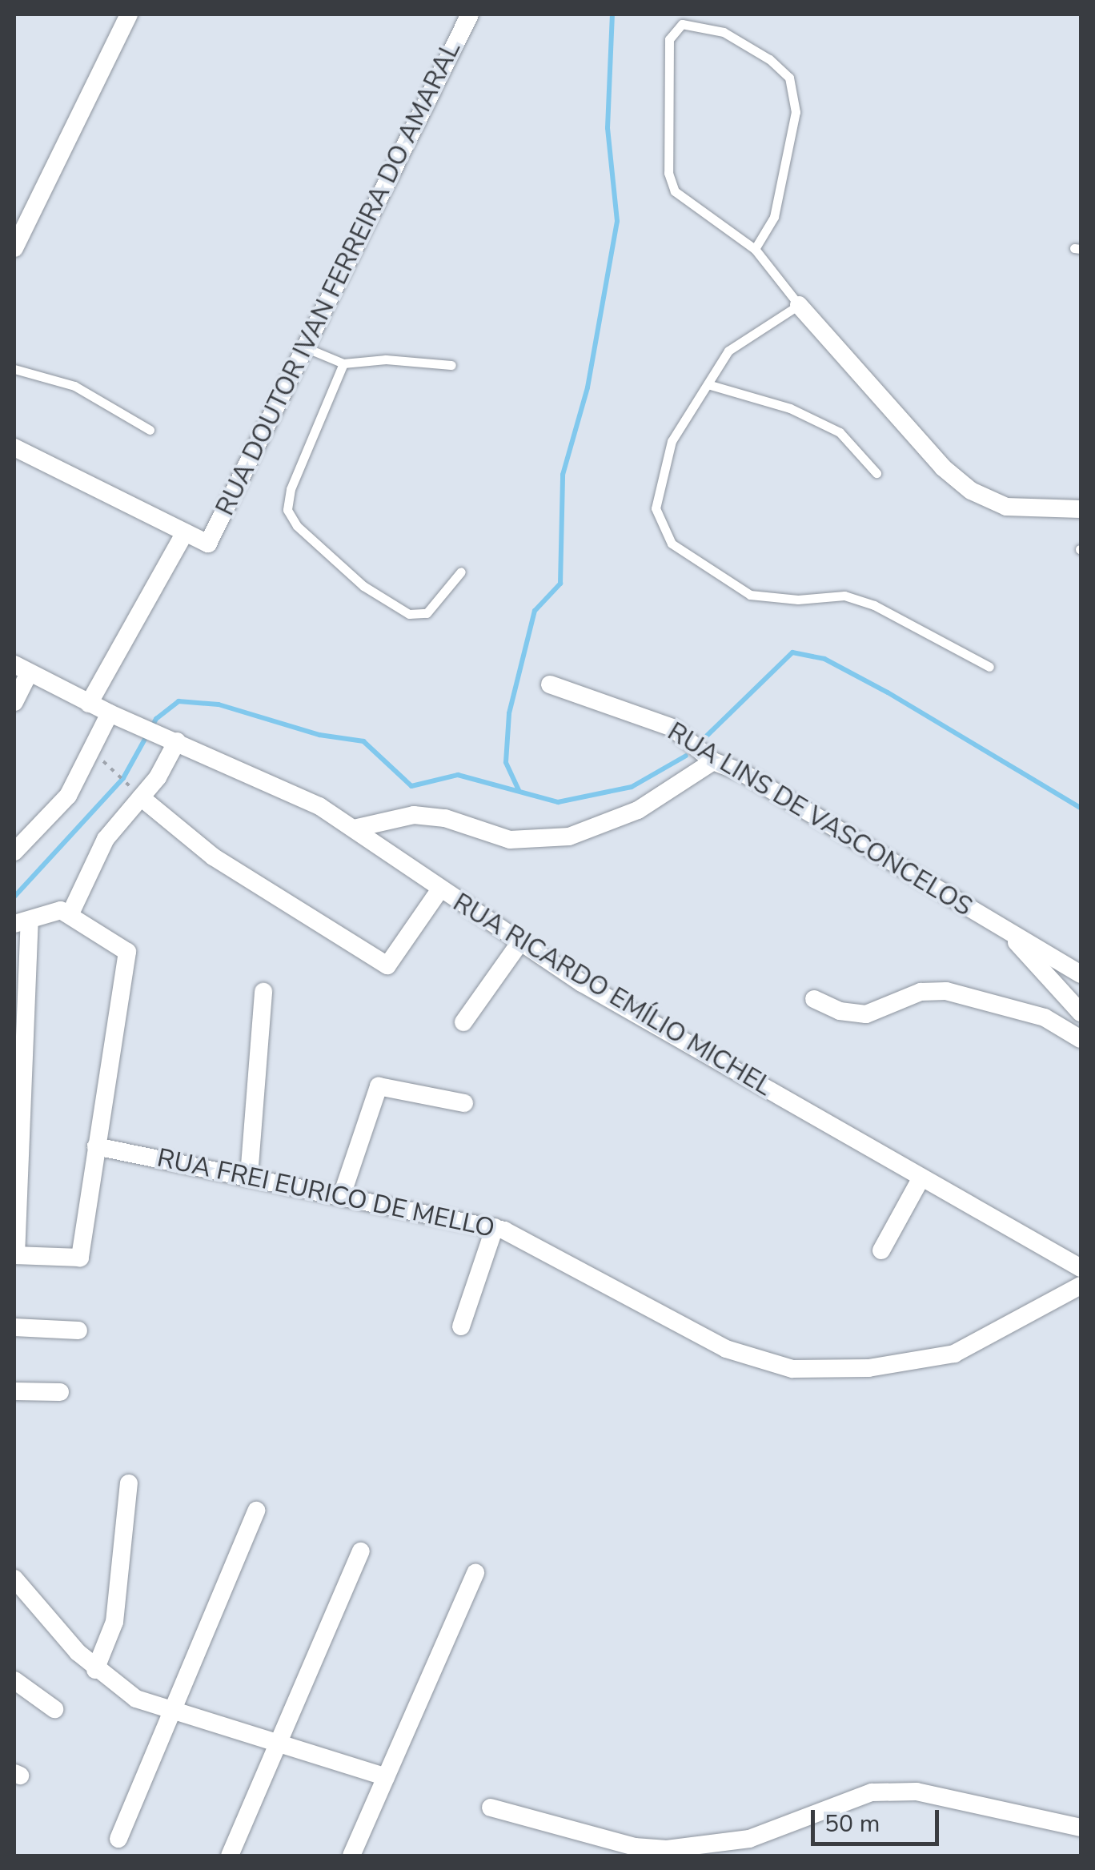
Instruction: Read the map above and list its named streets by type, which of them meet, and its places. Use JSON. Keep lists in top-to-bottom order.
{
  "streets": {
    "street": [
      "RUA DOUTOR IVAN FERREIRA DO AMARAL",
      "RUA LINS DE VASCONCELOS",
      "RUA RICARDO EMÍLIO MICHEL",
      "RUA FREI EURICO DE MELLO"
    ]
  },
  "scale_bar": "50 m"
}
